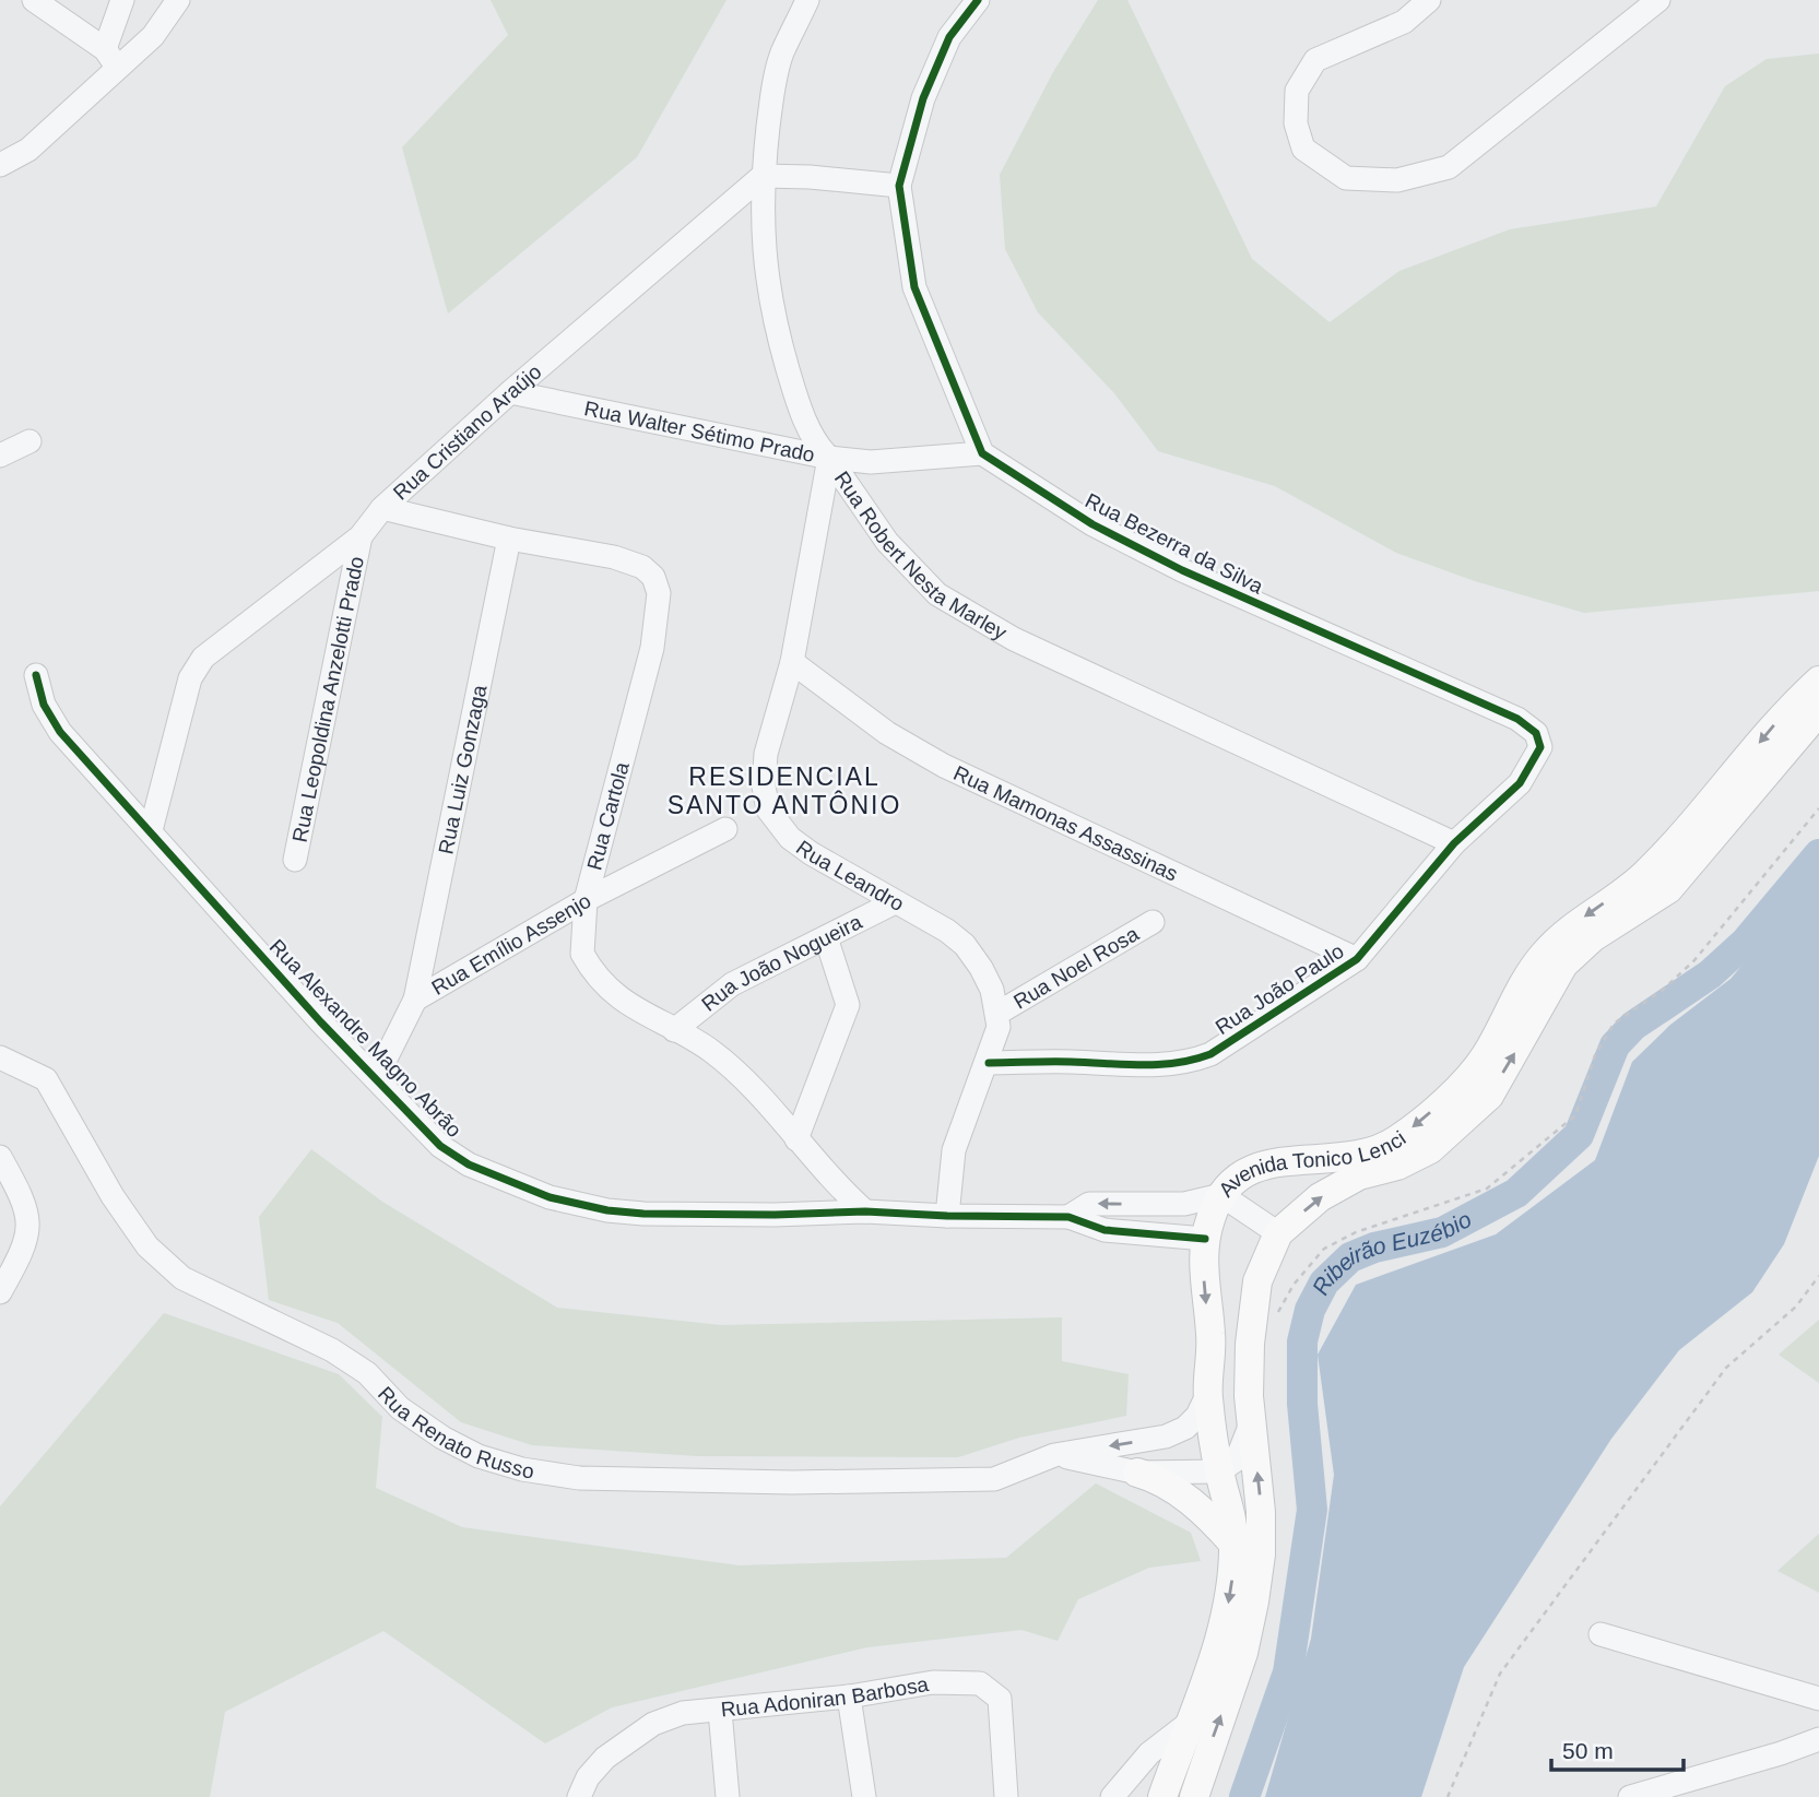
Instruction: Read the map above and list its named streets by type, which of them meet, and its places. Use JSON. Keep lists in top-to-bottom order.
{
  "streets": {
    "main road": ["Avenida Tonico Lenci"],
    "street": [
      "Rua Walter Sétimo Prado",
      "Rua Cristiano Araújo",
      "Rua Bezerra da Silva",
      "Rua Robert Nesta Marley",
      "Rua Leopoldina Anzelotti Prado",
      "Rua Luiz Gonzaga",
      "Rua Cartola",
      "Rua Mamonas Assassinas",
      "Rua Leandro",
      "Rua Emílio Assenjo",
      "Rua João Nogueira",
      "Rua Noel Rosa",
      "Rua João Paulo",
      "Rua Alexandre Magno Abrão",
      "Rua Renato Russo",
      "Rua Adoniran Barbosa"
    ]
  },
  "crossings": [
    ["Rua Walter Sétimo Prado", "Rua Cristiano Araújo"],
    ["Rua Walter Sétimo Prado", "Rua Bezerra da Silva"],
    ["Rua Walter Sétimo Prado", "Rua Robert Nesta Marley"],
    ["Rua Walter Sétimo Prado", "Rua Leandro"],
    ["Rua Cristiano Araújo", "Rua Robert Nesta Marley"],
    ["Rua Cristiano Araújo", "Rua Leopoldina Anzelotti Prado"],
    ["Rua Cristiano Araújo", "Rua Cartola"],
    ["Rua Cristiano Araújo", "Rua Alexandre Magno Abrão"],
    ["Rua Bezerra da Silva", "Rua João Paulo"],
    ["Rua Robert Nesta Marley", "Rua Leandro"],
    ["Rua Robert Nesta Marley", "Rua João Paulo"],
    ["Rua Luiz Gonzaga", "Rua Cartola"],
    ["Rua Luiz Gonzaga", "Rua Emílio Assenjo"],
    ["Rua Cartola", "Rua Emílio Assenjo"],
    ["Rua Cartola", "Rua João Nogueira"],
    ["Rua Cartola", "Rua Alexandre Magno Abrão"],
    ["Rua Mamonas Assassinas", "Rua Leandro"],
    ["Rua Mamonas Assassinas", "Rua João Paulo"],
    ["Rua Leandro", "Rua João Nogueira"],
    ["Rua Leandro", "Rua Noel Rosa"],
    ["Rua Emílio Assenjo", "Rua Alexandre Magno Abrão"],
    ["Avenida Tonico Lenci", "Rua Renato Russo"]
  ],
  "districts": ["RESIDENCIAL SANTO ANTÔNIO"],
  "water": ["Ribeirão Euzébio"],
  "scale_bar": "50 m"
}
